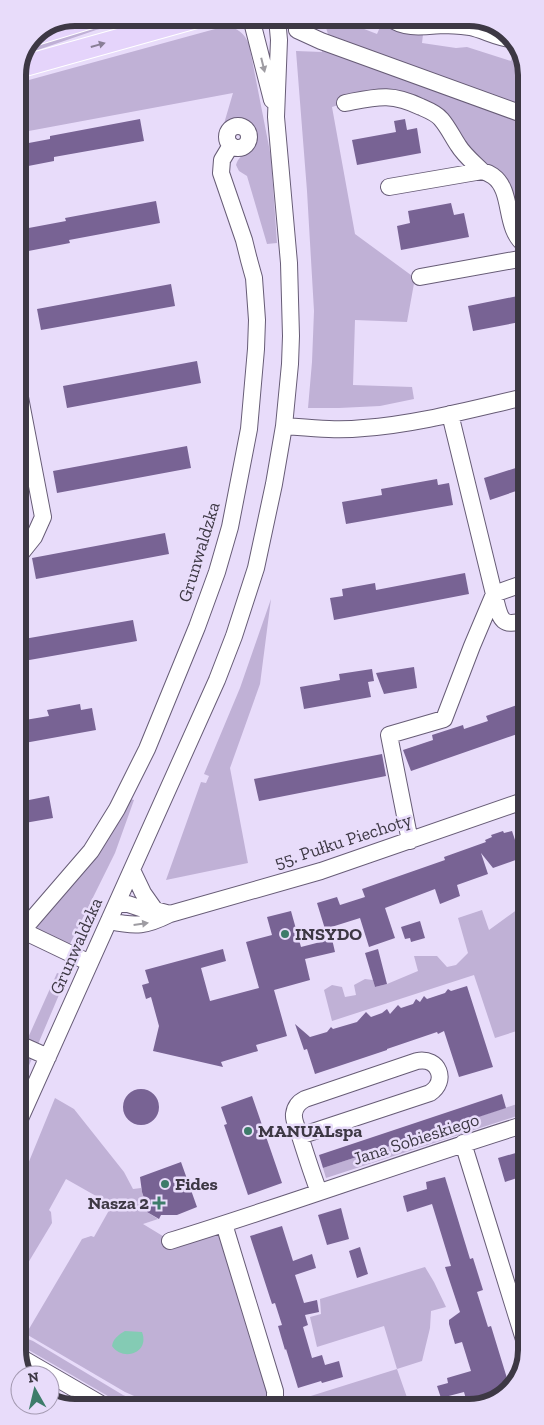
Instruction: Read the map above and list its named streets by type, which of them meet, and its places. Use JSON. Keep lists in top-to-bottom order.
{
  "streets": {
    "street": ["Grunwaldzka", "55. Pułku Piechoty", "Jana Sobieskiego"]
  },
  "crossings": [
    ["Grunwaldzka", "55. Pułku Piechoty"]
  ],
  "places": {
    "other": ["INSYDO", "MANUALspa", "Fides"],
    "health": ["Nasza 2"]
  },
  "north": "top"
}
